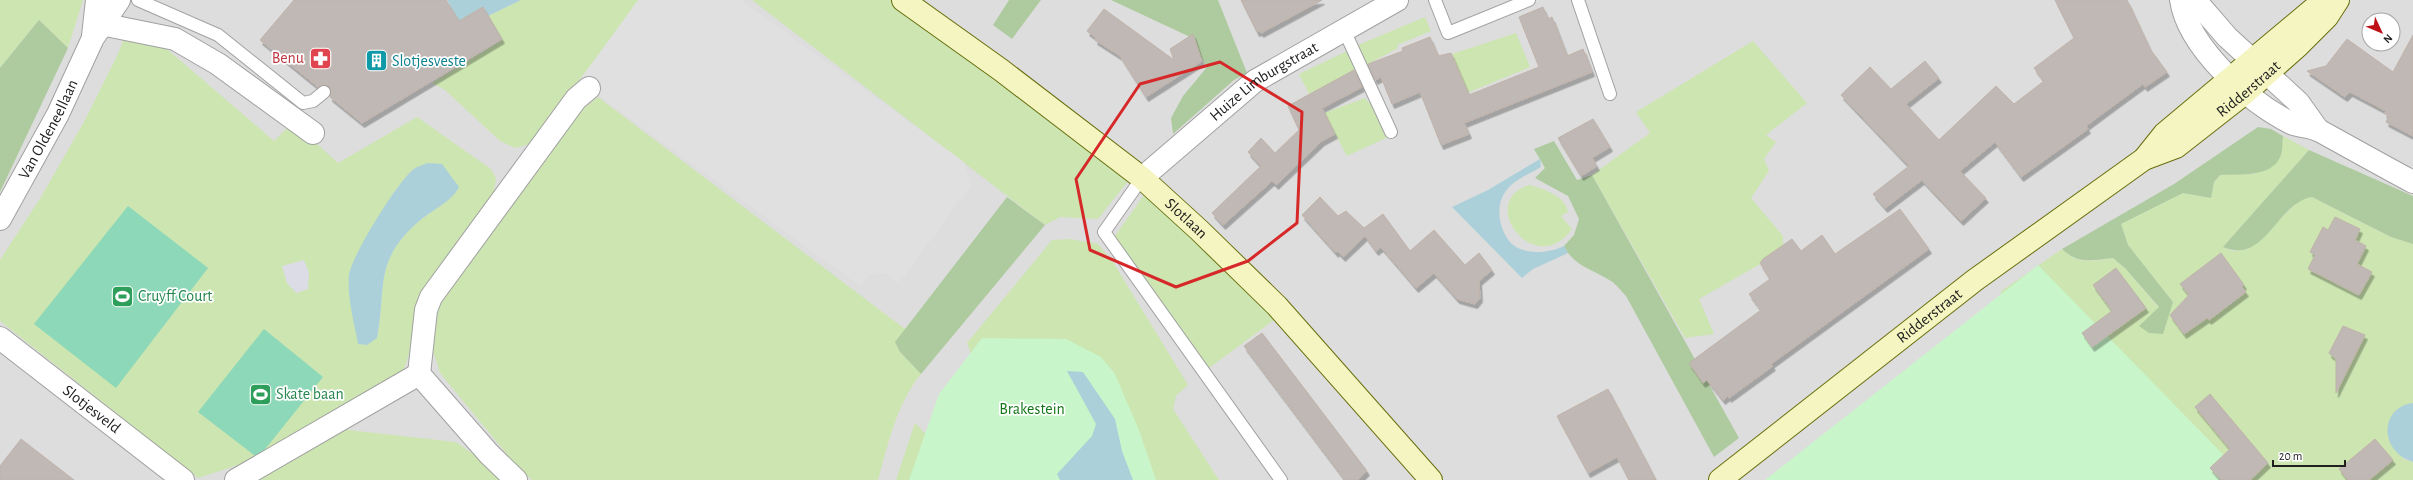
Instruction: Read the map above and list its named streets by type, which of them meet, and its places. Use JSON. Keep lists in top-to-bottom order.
{
  "streets": {
    "street": [
      "Huize Limburgstraat",
      "Ridderstraat",
      "Van Oldeneellaan",
      "Slotlaan",
      "Slotjesveld"
    ]
  },
  "crossings": [
    ["Huize Limburgstraat", "Slotlaan"]
  ],
  "parks": ["Brakestein"],
  "places": {
    "pharmacy": ["Benu"],
    "building": ["Slotjesveste"],
    "sports": ["Cruyff Court", "Skate baan"]
  },
  "scale_bar": "20 m",
  "north": "bottom right"
}
